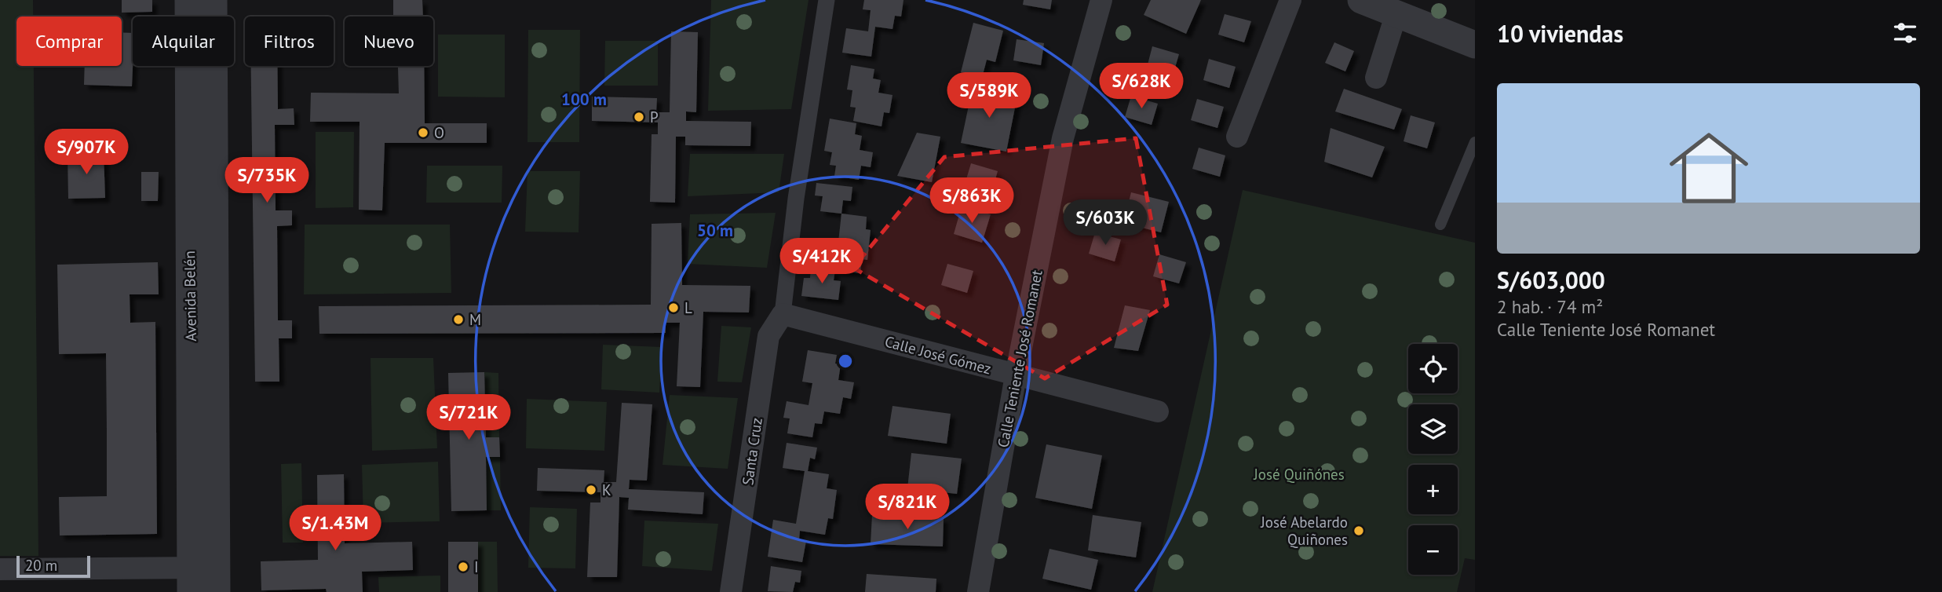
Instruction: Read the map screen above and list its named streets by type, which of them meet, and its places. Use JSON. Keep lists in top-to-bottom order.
{
  "streets": {
    "street": [
      "Avenida Belén",
      "Calle José Gómez",
      "Calle Teniente José Romanet",
      "Santa Cruz"
    ]
  },
  "crossings": [
    ["Calle José Gómez", "Calle Teniente José Romanet"],
    ["Calle José Gómez", "Santa Cruz"]
  ],
  "parks": ["José Quiñónes"],
  "places": [
    "P",
    "O",
    "L",
    "M",
    "K",
    "José Abelardo Quiñones",
    "I"
  ],
  "scale_bar": "20 m",
  "page": {
    "heading": "10 viviendas",
    "chip": [
      "Comprar",
      "Alquilar",
      "Filtros",
      "Nuevo"
    ],
    "price": [
      "S/628K",
      "S/589K",
      "S/907K",
      "S/735K",
      "S/863K",
      "S/603K",
      "S/412K",
      "S/721K",
      "S/821K",
      "S/1.43M"
    ],
    "list": [
      {
        "name": "S/603,000",
        "note": "2 hab. · 74 m² · Calle Teniente José Romanet"
      }
    ],
    "map_buttons": ["+", "−"],
    "scale": "20 m"
  },
  "rings": ["100 m", "50 m"]
}
